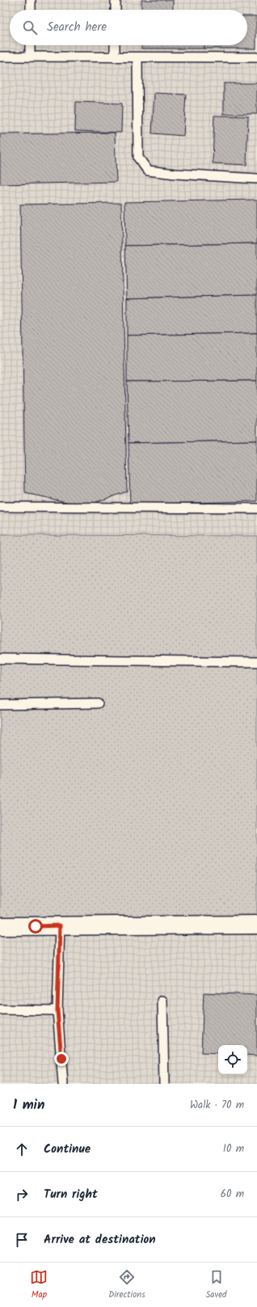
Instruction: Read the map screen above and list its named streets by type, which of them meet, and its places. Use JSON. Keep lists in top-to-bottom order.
{
  "page": {
    "search": "Search here",
    "heading": ["1 min", "Walk · 70 m"],
    "list": [
      ["Continue", "10 m"],
      ["Turn right", "60 m"],
      "Arrive at destination"
    ],
    "nav": ["Map", "Directions", "Saved"]
  }
}
